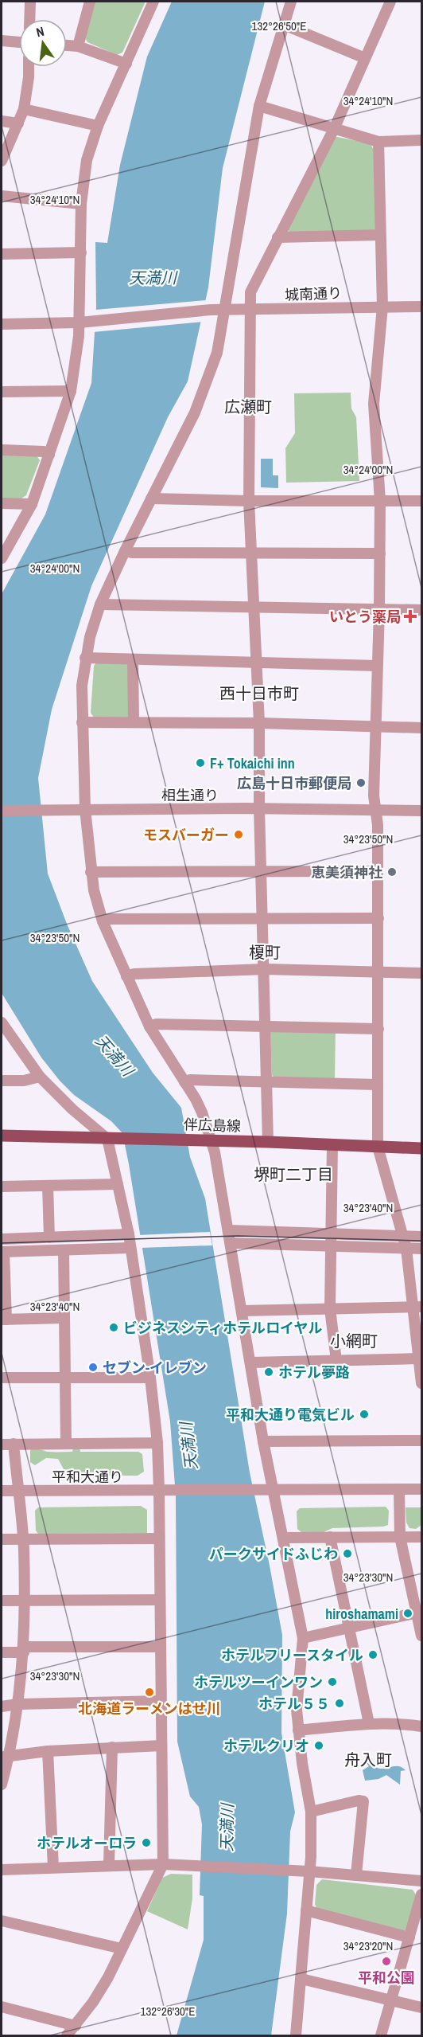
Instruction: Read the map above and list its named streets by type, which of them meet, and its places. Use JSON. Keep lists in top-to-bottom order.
{
  "streets": {
    "main road": ["伴広島線"],
    "street": ["城南通り", "相生通り", "平和大通り"]
  },
  "districts": [
    "広瀬町",
    "西十日市町",
    "榎町",
    "堺町二丁目",
    "小網町",
    "舟入町"
  ],
  "water": ["天満川"],
  "places": {
    "health": ["いとう薬局"],
    "other": [
      "F+ Tokaichi inn",
      "広島十日市郵便局",
      "モスバーガー",
      "恵美須神社",
      "ビジネスシティホテルロイヤル",
      "セブン-イレブン",
      "ホテル夢路",
      "平和大通り電気ビル",
      "パークサイドふじわ",
      "hiroshamami",
      "ホテルフリースタイル",
      "ホテルツーインワン",
      "北海道ラーメンはせ川",
      "ホテル５５",
      "ホテルクリオ",
      "ホテルオーロラ",
      "平和公園"
    ]
  },
  "north": "top",
  "coordinates": [
    "132°26'50\"E",
    "34°24'10\"N",
    "34°24'00\"N",
    "34°23'50\"N",
    "34°23'40\"N",
    "34°23'30\"N",
    "34°23'20\"N",
    "132°26'30\"E"
  ]
}
